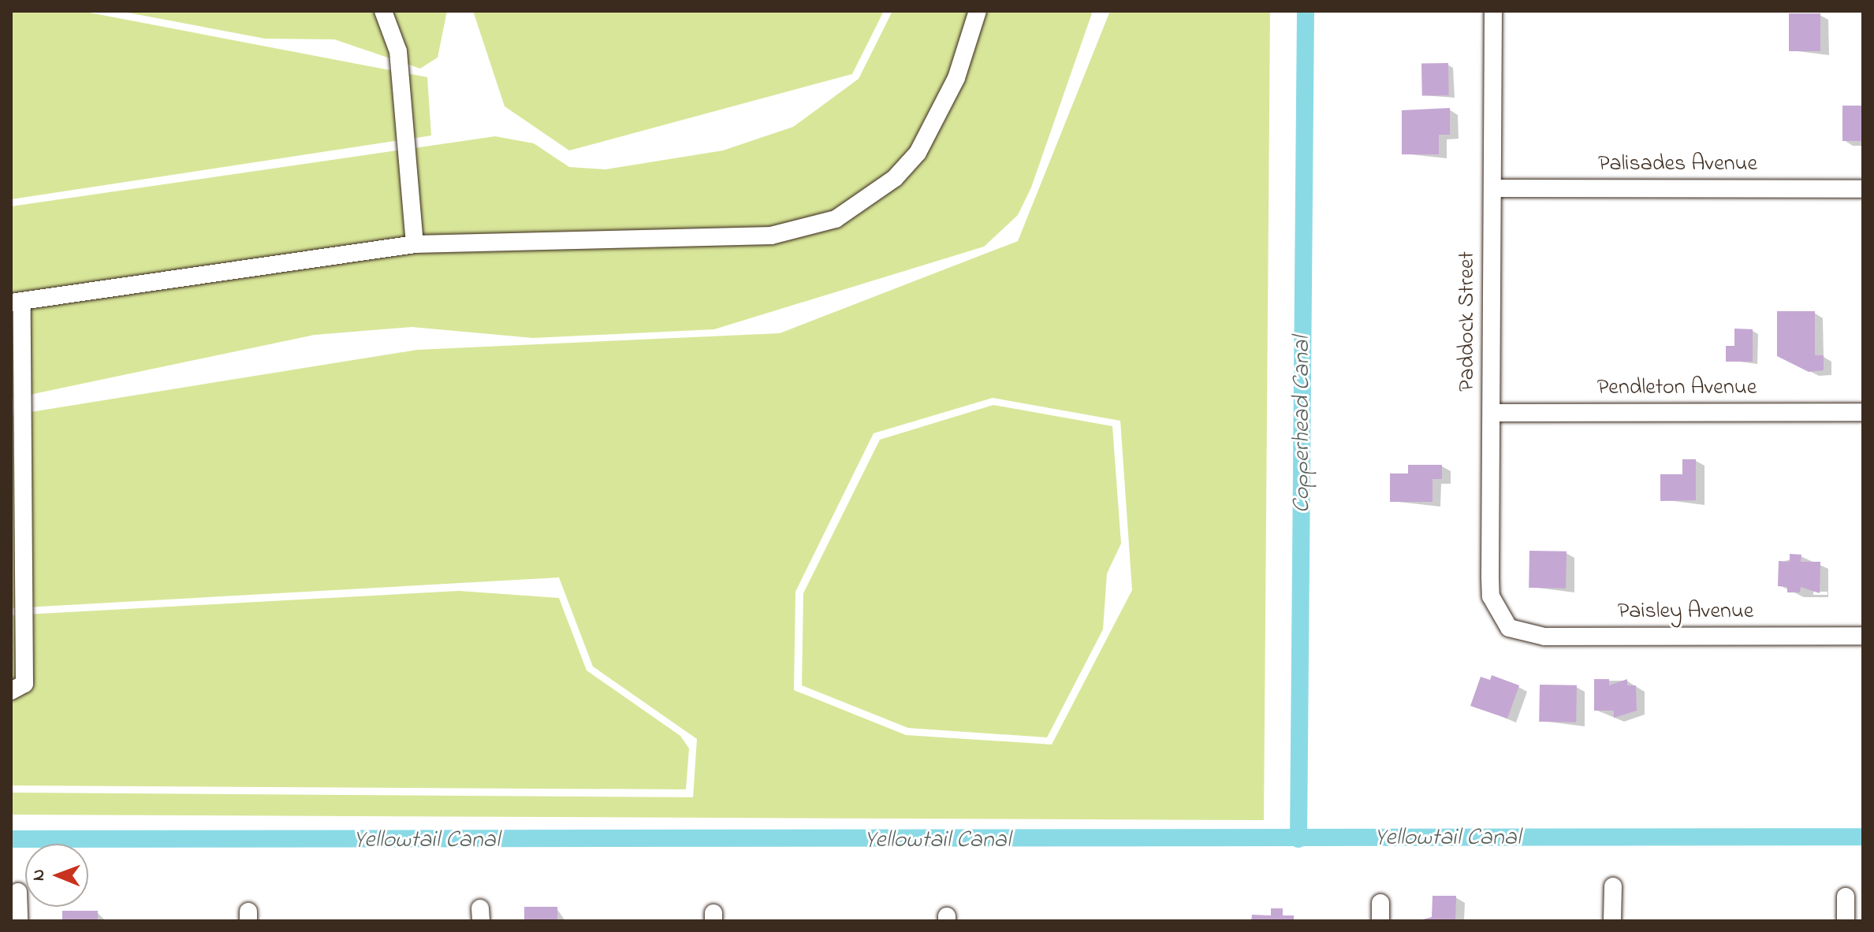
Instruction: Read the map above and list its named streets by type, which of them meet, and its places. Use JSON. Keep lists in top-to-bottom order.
{
  "streets": {
    "street": [
      "Palisades Avenue",
      "Paddock Street",
      "Pendleton Avenue",
      "Paisley Avenue"
    ]
  },
  "crossings": [
    ["Palisades Avenue", "Paddock Street"],
    ["Paddock Street", "Pendleton Avenue"],
    ["Paddock Street", "Paisley Avenue"]
  ],
  "water": ["Copperhead Canal", "Yellowtail Canal"],
  "north": "left"
}
